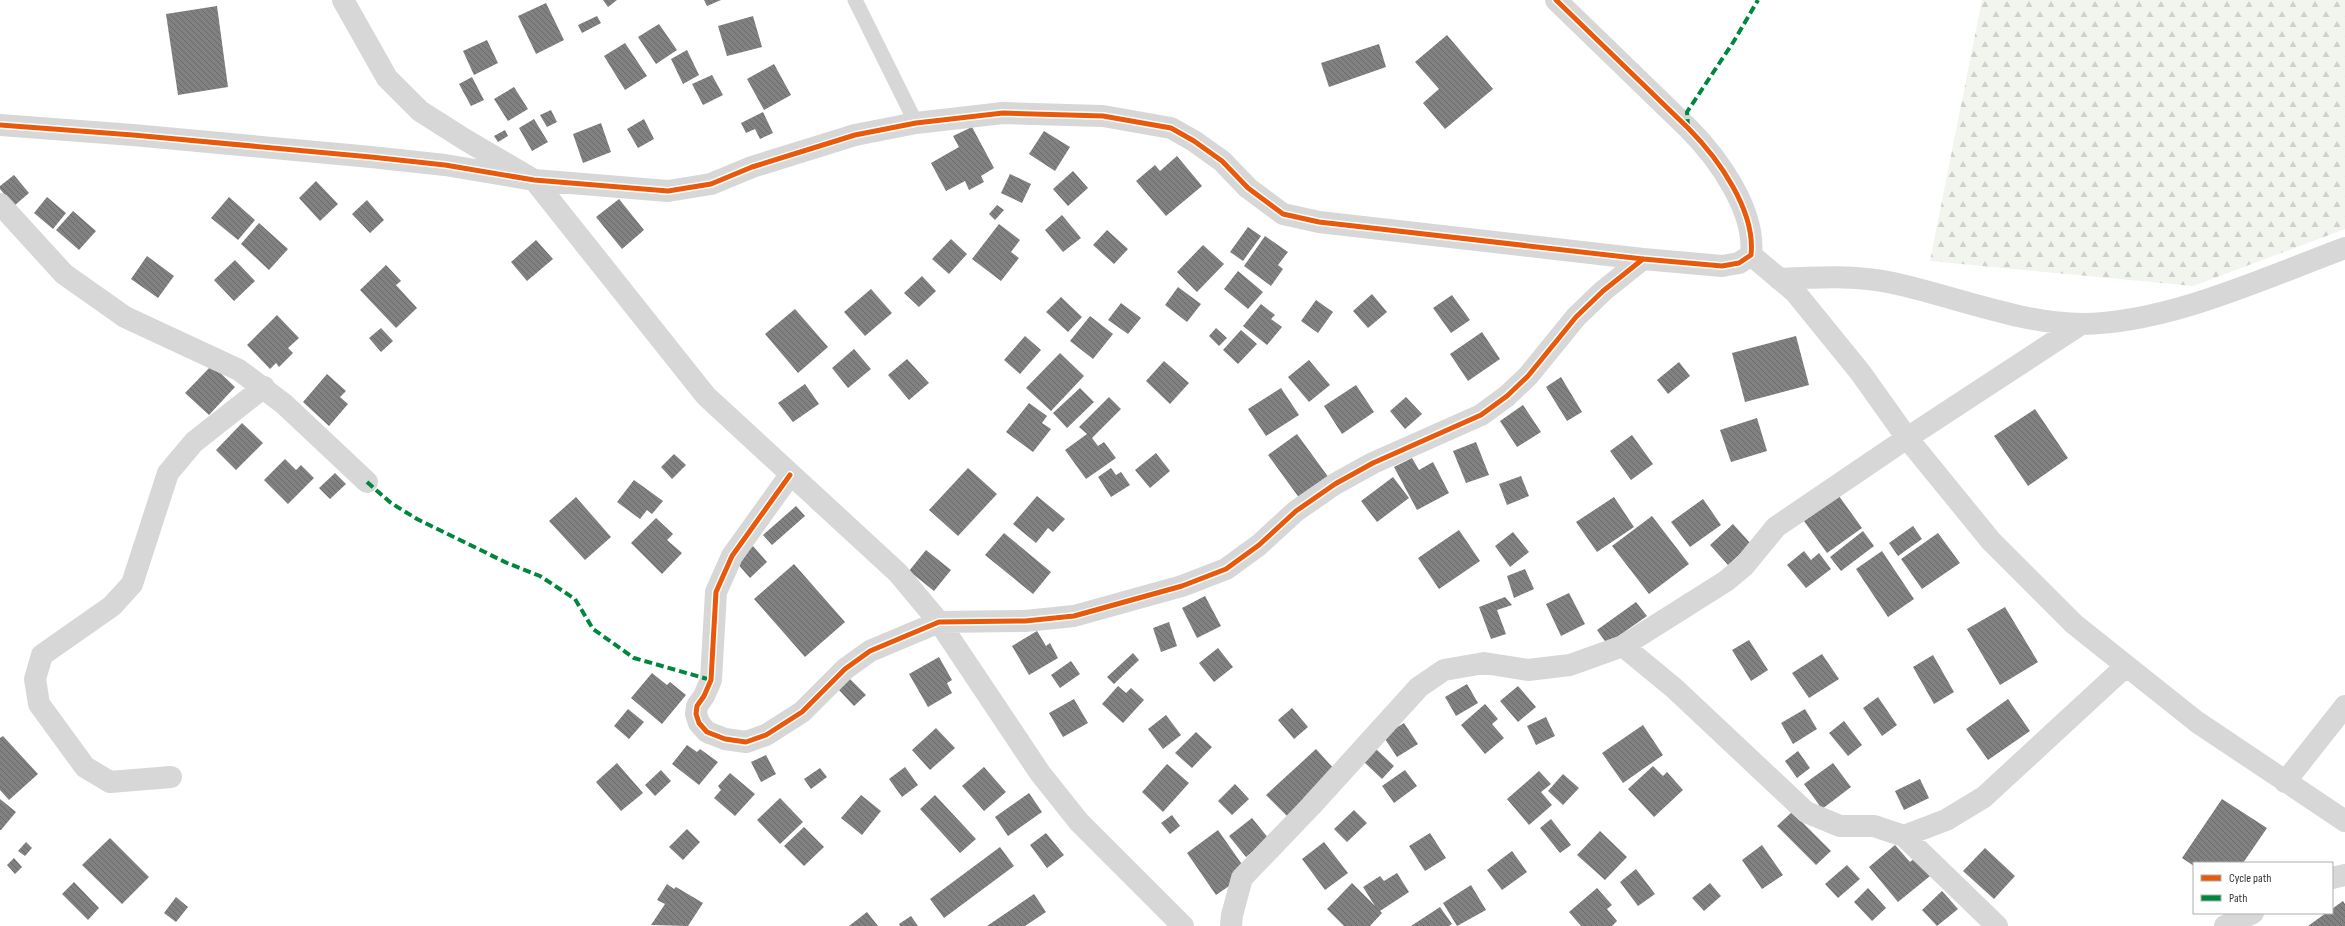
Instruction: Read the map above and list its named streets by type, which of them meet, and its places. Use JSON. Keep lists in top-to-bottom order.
{
  "legend": ["Cycle path", "Path"]
}
